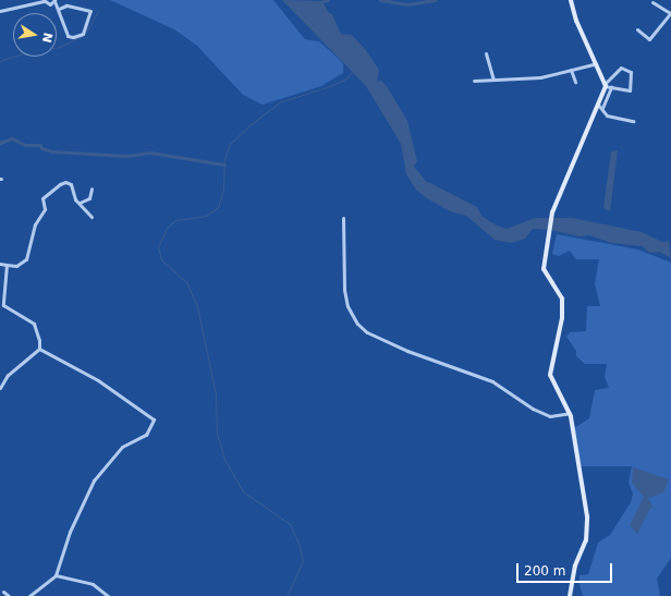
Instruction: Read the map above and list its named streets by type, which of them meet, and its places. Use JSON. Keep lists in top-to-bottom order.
{
  "scale_bar": "200 m",
  "north": "right"
}
